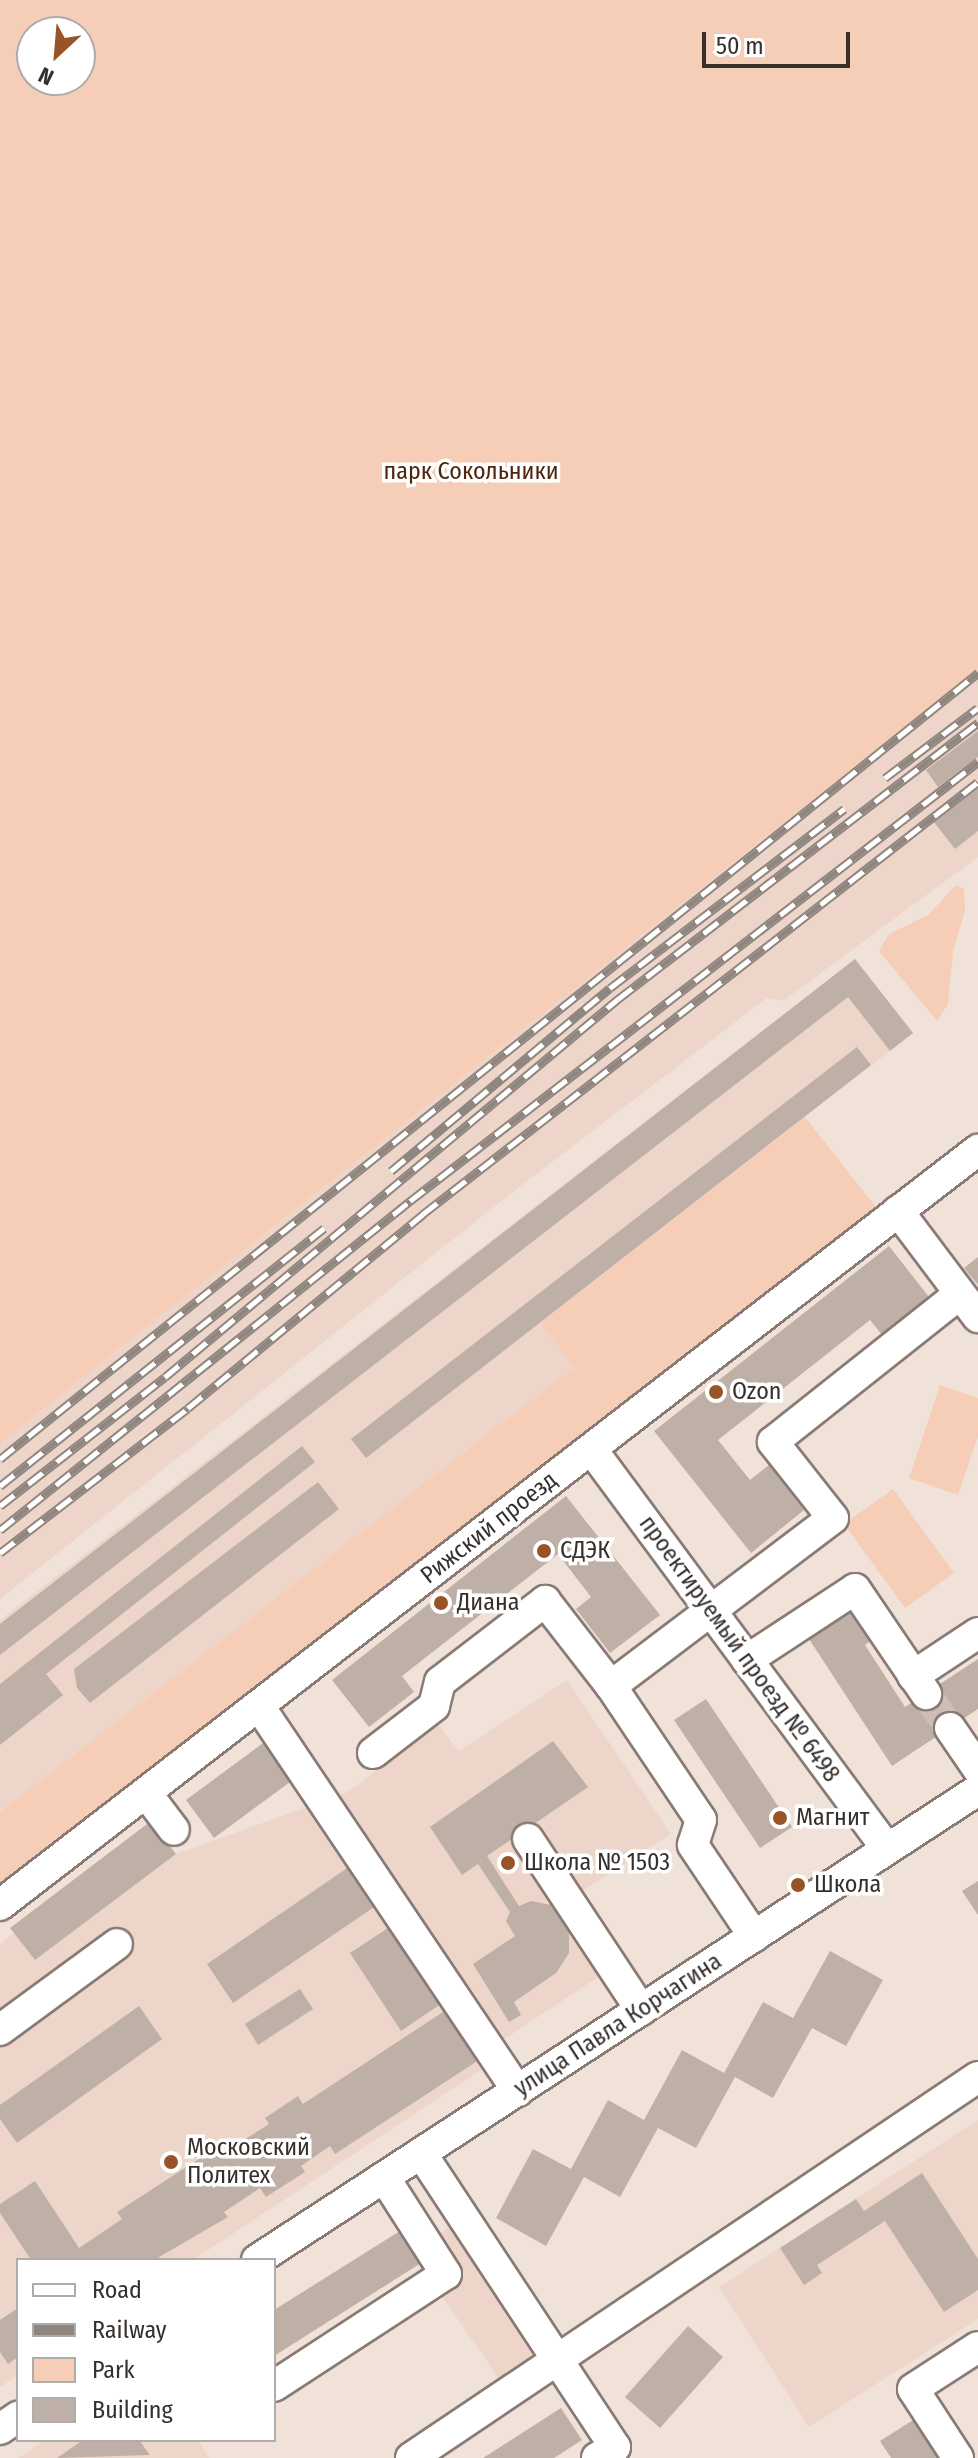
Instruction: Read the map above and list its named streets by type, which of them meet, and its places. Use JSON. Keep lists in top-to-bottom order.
{
  "streets": {
    "street": ["Рижский проезд", "проектируемый проезд № 6498", "улица Павла Корчагина"]
  },
  "crossings": [
    ["Рижский проезд", "проектируемый проезд № 6498"],
    ["проектируемый проезд № 6498", "улица Павла Корчагина"]
  ],
  "parks": ["парк Сокольники"],
  "places": [
    "Ozon",
    "СДЭК",
    "Диана",
    "Магнит",
    "Школа № 1503",
    "Школа",
    "Московский Политех"
  ],
  "legend": [
    "Road",
    "Railway",
    "Park",
    "Building"
  ],
  "scale_bar": "50 m",
  "north": "bottom left"
}
